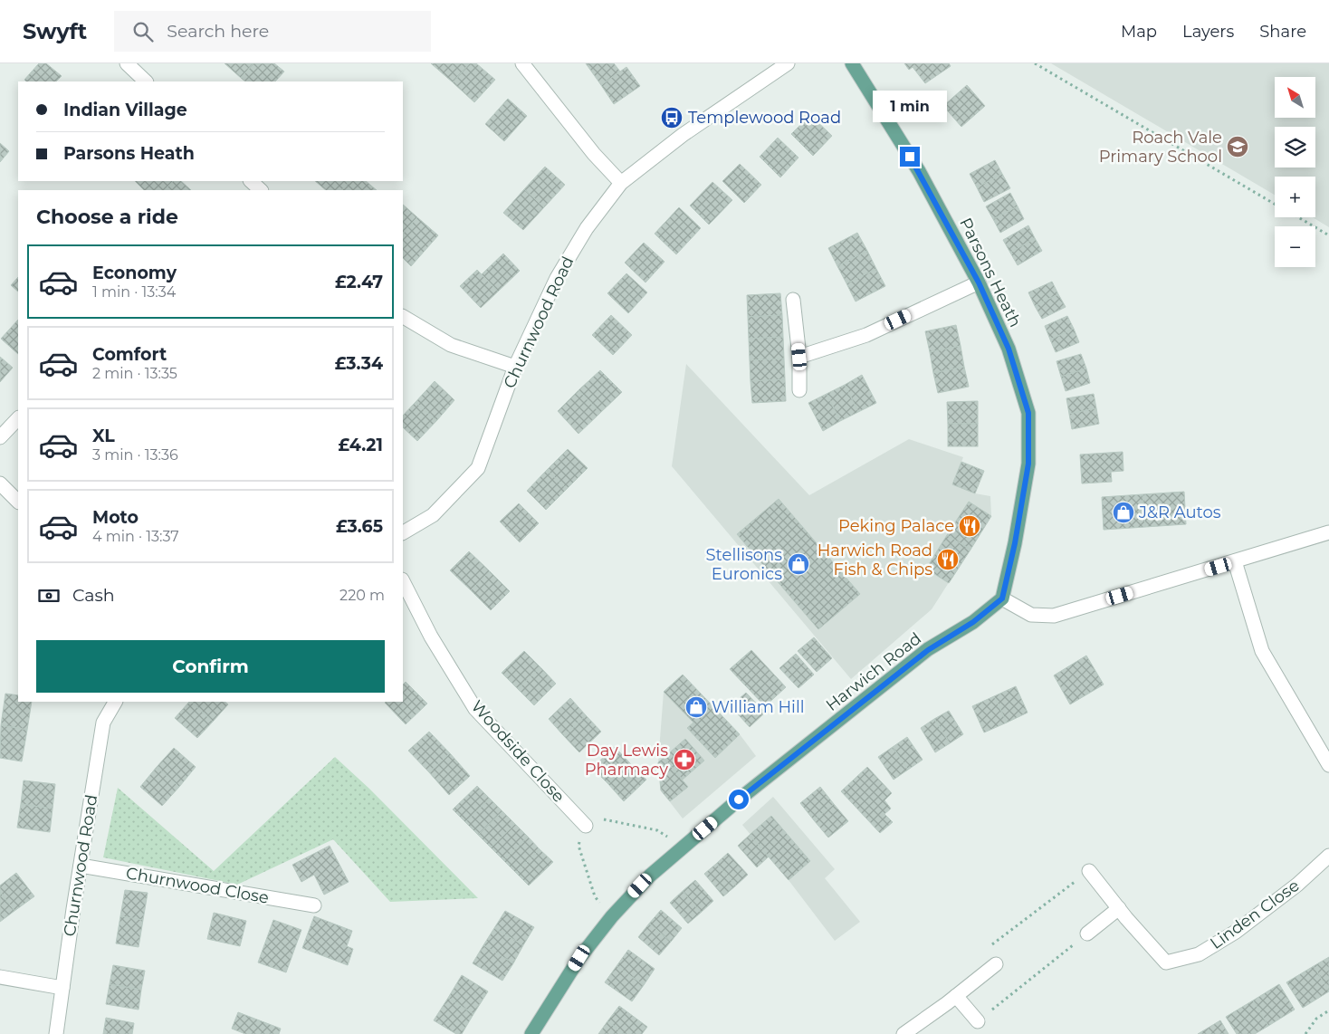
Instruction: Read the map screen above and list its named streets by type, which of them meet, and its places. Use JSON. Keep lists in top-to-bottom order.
{
  "streets": {
    "main road": ["Parsons Heath", "Harwich Road"],
    "street": [
      "Churnwood Road",
      "Woodside Close",
      "Churnwood Close",
      "Linden Close"
    ]
  },
  "crossings": [
    ["Parsons Heath", "Harwich Road"],
    ["Churnwood Road", "Churnwood Close"]
  ],
  "places": {
    "bus stop": ["Templewood Road"],
    "school or university": ["Roach Vale Primary School"],
    "shop": ["J&R Autos", "Stellisons Euronics", "William Hill"],
    "restaurant": ["Peking Palace", "Harwich Road Fish & Chips"],
    "pharmacy": ["Day Lewis Pharmacy"]
  },
  "north": "top left",
  "page": {
    "header": "Swyft",
    "search": "Search here",
    "nav": ["Map", "Layers", "Share"],
    "map_buttons": ["+", "−"],
    "banner": ["Indian Village", "Parsons Heath"],
    "bubble": "1 min",
    "heading": "Choose a ride",
    "list": [
      {
        "name": "Economy",
        "note": "1 min · 13:34",
        "value": "£2.47"
      },
      {
        "name": "Comfort",
        "note": "2 min · 13:35",
        "value": "£3.34"
      },
      {
        "name": "XL",
        "note": "3 min · 13:36",
        "value": "£4.21"
      },
      {
        "name": "Moto",
        "note": "4 min · 13:37",
        "value": "£3.65"
      }
    ],
    "pay": ["Cash", "220 m"],
    "buttons": "Confirm"
  }
}
